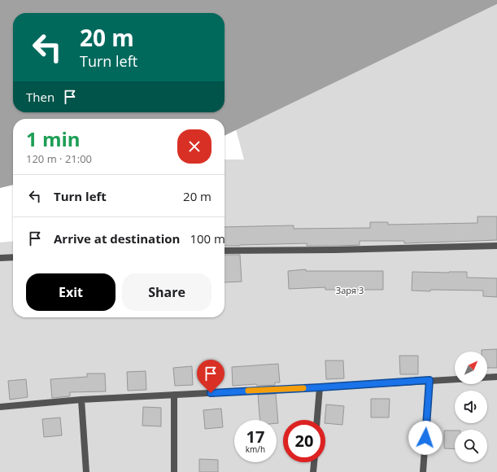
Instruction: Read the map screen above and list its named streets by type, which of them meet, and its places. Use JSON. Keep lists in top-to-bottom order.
{
  "parks": ["Заря 3"],
  "north": "top right",
  "page": {
    "turn": ["20 m", "Turn left"],
    "then": "Then",
    "heading": ["1 min", "120 m · 21:00"],
    "list": [
      {
        "name": "Turn left",
        "value": "20 m"
      },
      {
        "name": "Arrive at destination",
        "value": "100 m"
      }
    ],
    "buttons": ["Exit", "Share"],
    "speed": "17 km/h",
    "limit": "20"
  }
}
